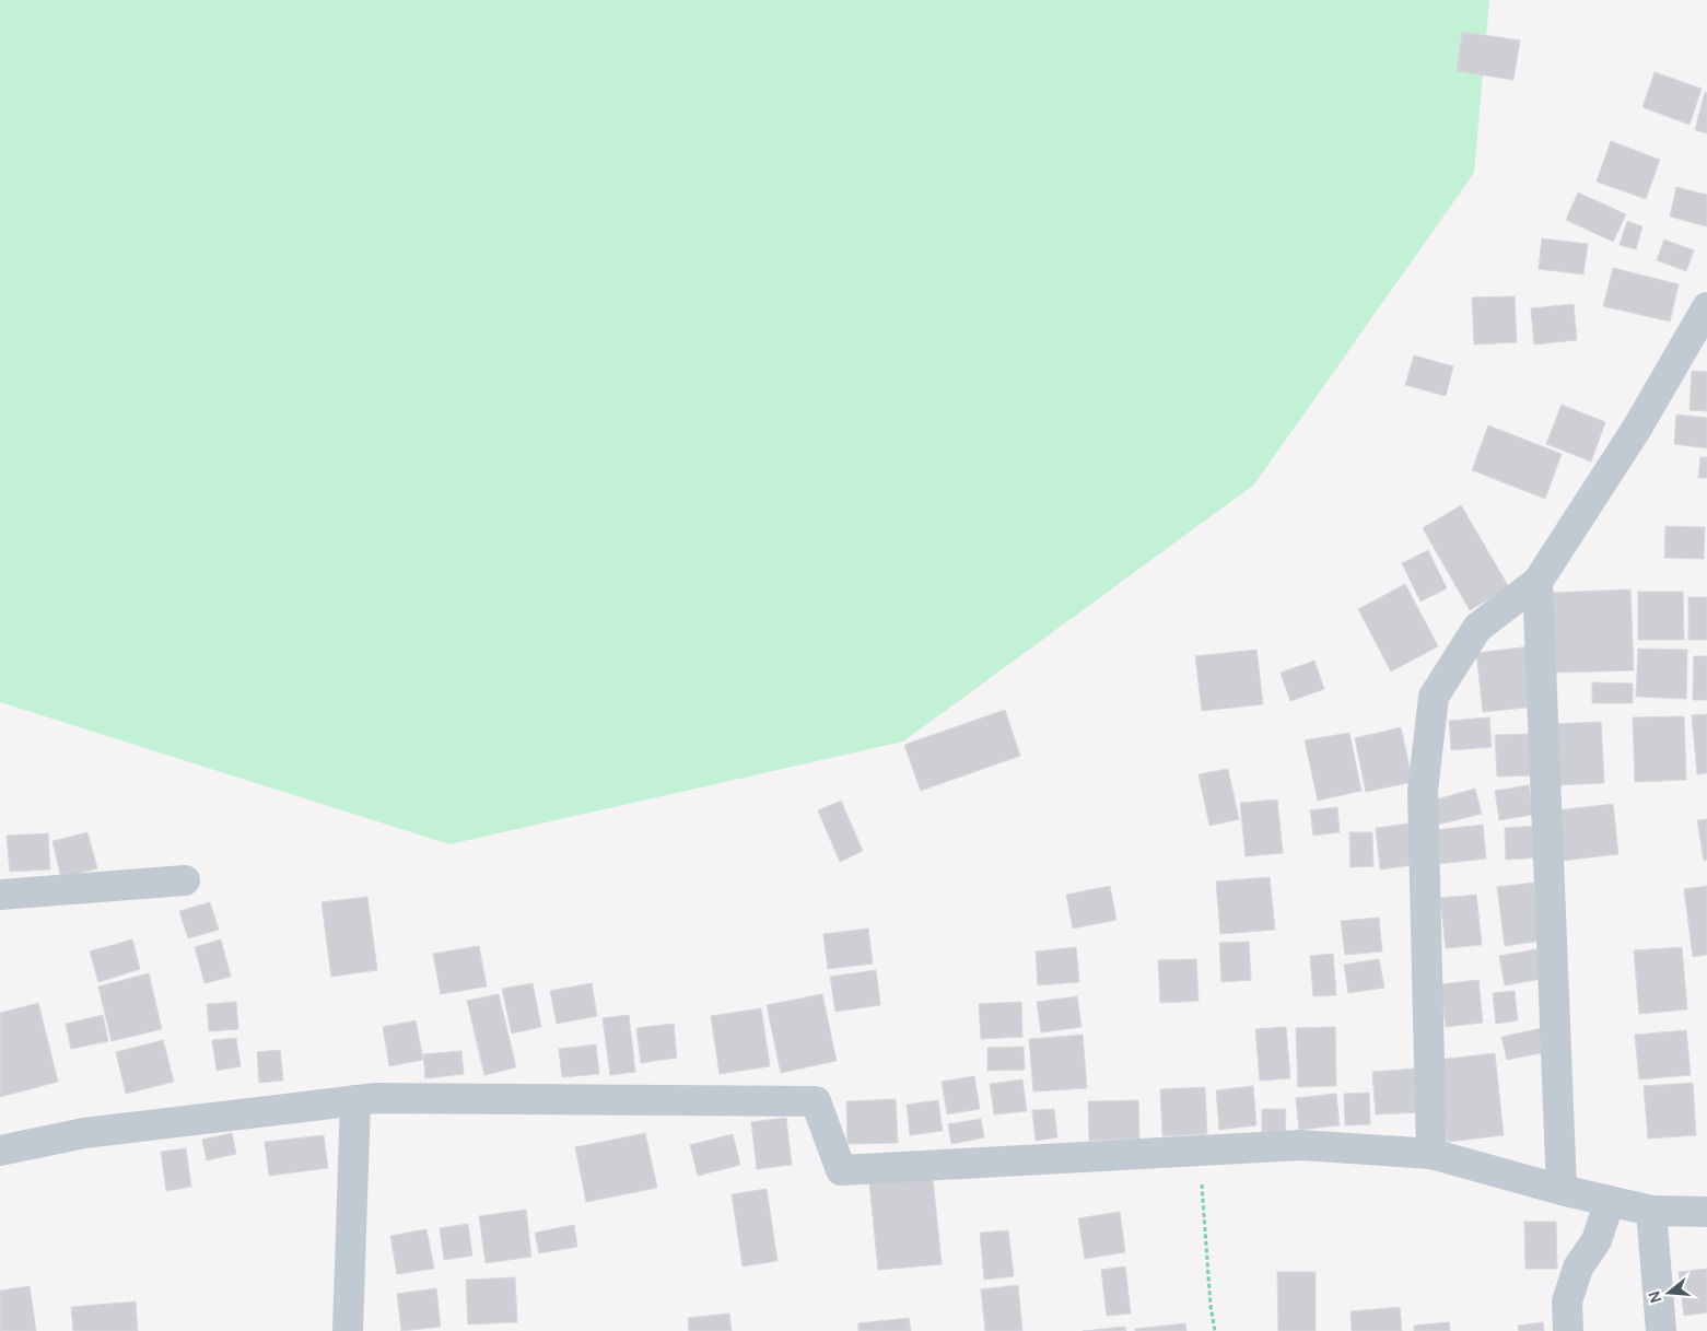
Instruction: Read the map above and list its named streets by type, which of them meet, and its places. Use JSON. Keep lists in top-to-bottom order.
{
  "north": "left"
}
